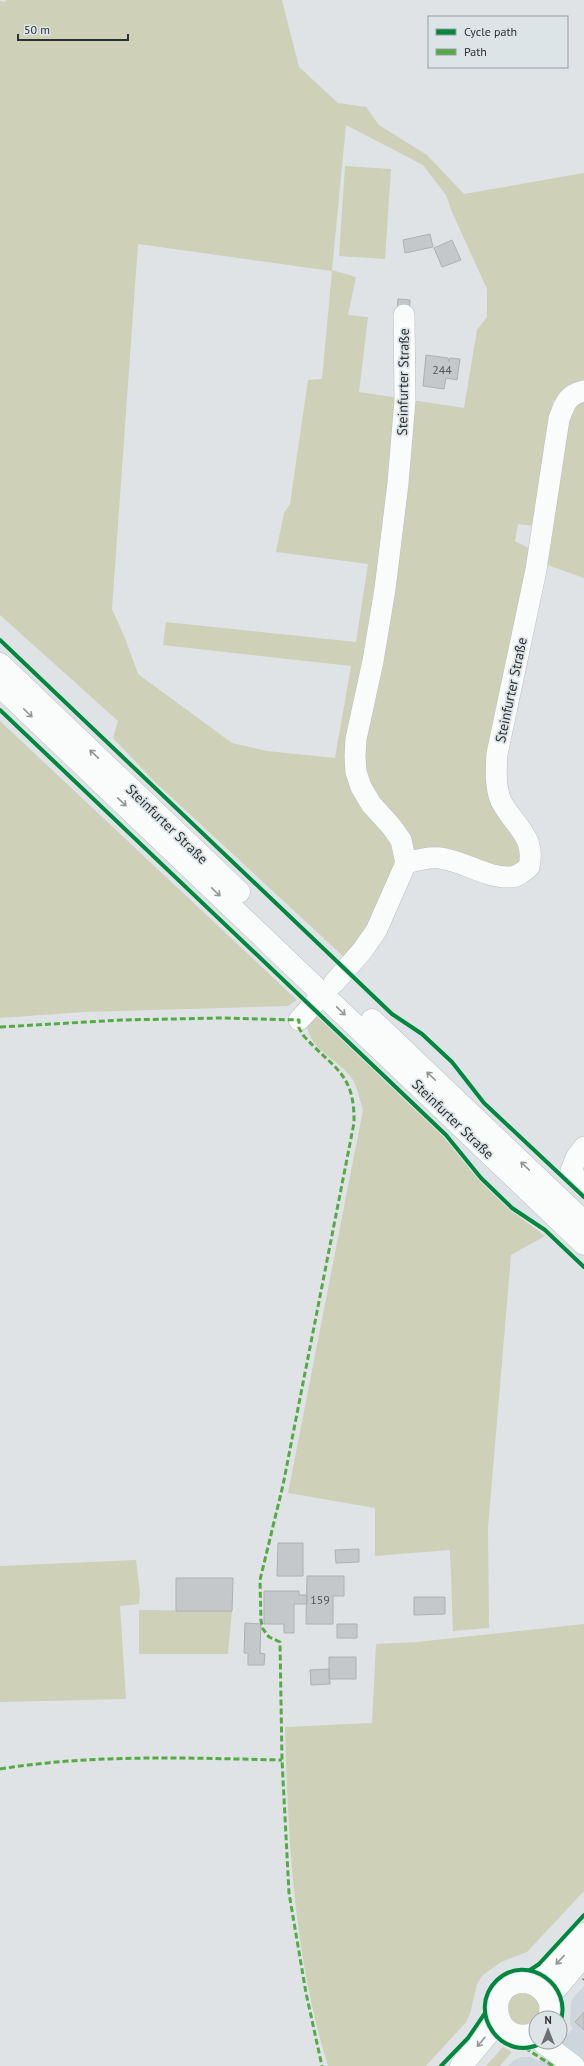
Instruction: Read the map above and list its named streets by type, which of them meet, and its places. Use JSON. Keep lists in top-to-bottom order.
{
  "streets": {
    "main road": ["Steinfurter Straße"]
  },
  "house_numbers": ["244", "159"],
  "legend": ["Cycle path", "Path"],
  "scale_bar": "50 m",
  "north": "top"
}
